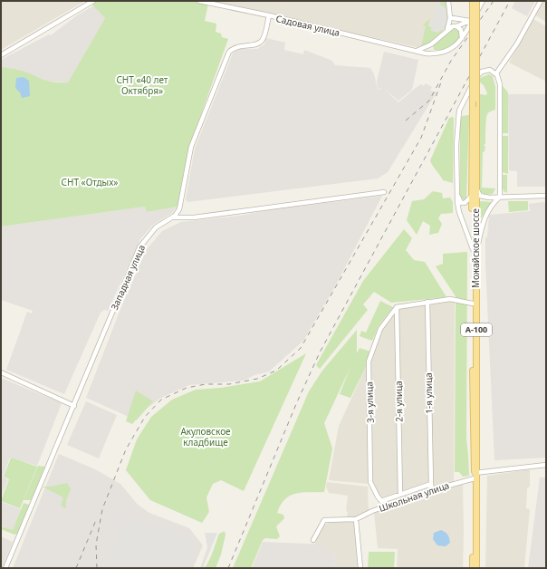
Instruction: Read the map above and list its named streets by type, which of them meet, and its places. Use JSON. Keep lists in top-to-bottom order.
{
  "streets": {
    "main road": ["Можайское шоссе", "А-100"],
    "street": [
      "Садовая улица",
      "Западная улица",
      "1-я улица",
      "2-я улица",
      "3-я улица",
      "Школьная улица"
    ]
  },
  "crossings": [
    ["Можайское шоссе", "А-100"],
    ["Можайское шоссе", "Школьная улица"],
    ["А-100", "Школьная улица"],
    ["1-я улица", "Школьная улица"],
    ["2-я улица", "3-я улица"]
  ],
  "parks": ["СНТ «40 лет Октября»", "СНТ «Отдых»", "Акуловское кладбище"]
}
